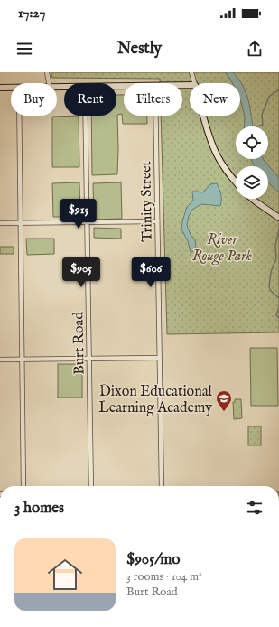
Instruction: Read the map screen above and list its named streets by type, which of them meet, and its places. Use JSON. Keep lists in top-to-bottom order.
{
  "streets": {
    "street": ["Trinity Street", "Burt Road"]
  },
  "parks": ["River Rouge Park"],
  "places": {
    "school or university": ["Dixon Educational Learning Academy"]
  },
  "page": {
    "status": "17:27",
    "header": "Nestly",
    "chip": [
      "Buy",
      "Rent",
      "Filters",
      "New"
    ],
    "price": ["$915", "$905", "$606"],
    "heading": "3 homes",
    "list": [
      {
        "name": "$905/mo",
        "note": "3 rooms · 104 m² · Burt Road"
      }
    ]
  }
}
